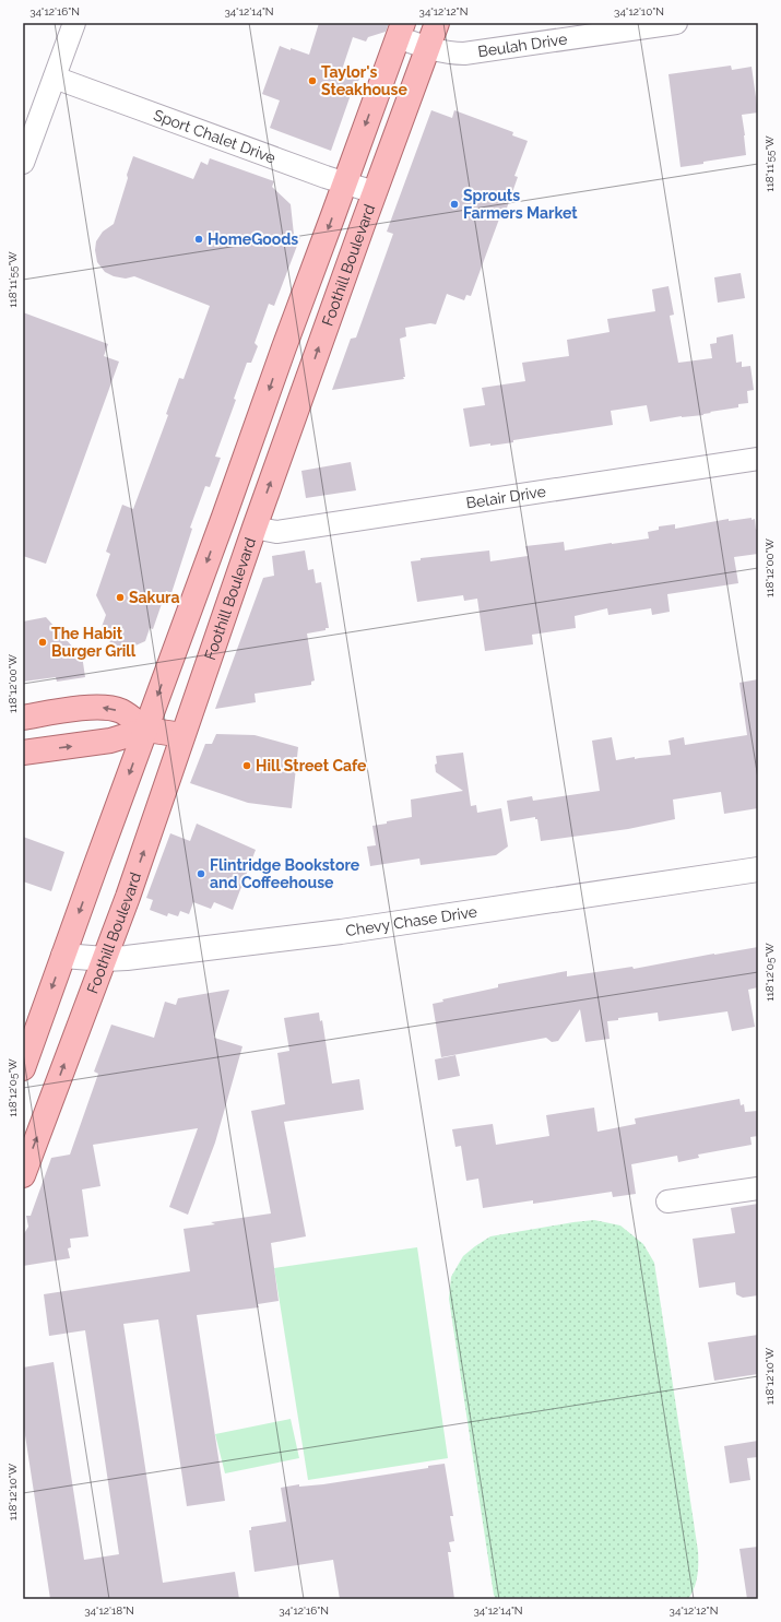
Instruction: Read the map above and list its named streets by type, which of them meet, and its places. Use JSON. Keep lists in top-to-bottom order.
{
  "streets": {
    "main road": ["Foothill Boulevard", "Chevy Chase Drive"],
    "street": ["Beulah Drive", "Sport Chalet Drive", "Belair Drive"]
  },
  "crossings": [
    ["Beulah Drive", "Foothill Boulevard"],
    ["Sport Chalet Drive", "Foothill Boulevard"],
    ["Foothill Boulevard", "Belair Drive"],
    ["Foothill Boulevard", "Chevy Chase Drive"]
  ],
  "places": [
    "Taylor's Steakhouse",
    "Sprouts Farmers Market",
    "HomeGoods",
    "Sakura",
    "The Habit Burger Grill",
    "Hill Street Cafe",
    "Flintridge Bookstore and Coffeehouse"
  ],
  "coordinates": [
    "34°12'16\"N",
    "34°12'14\"N",
    "34°12'12\"N",
    "34°12'10\"N",
    "118°11'55\"W",
    "118°12'00\"W",
    "118°12'05\"W",
    "118°12'10\"W",
    "34°12'18\"N"
  ]
}
